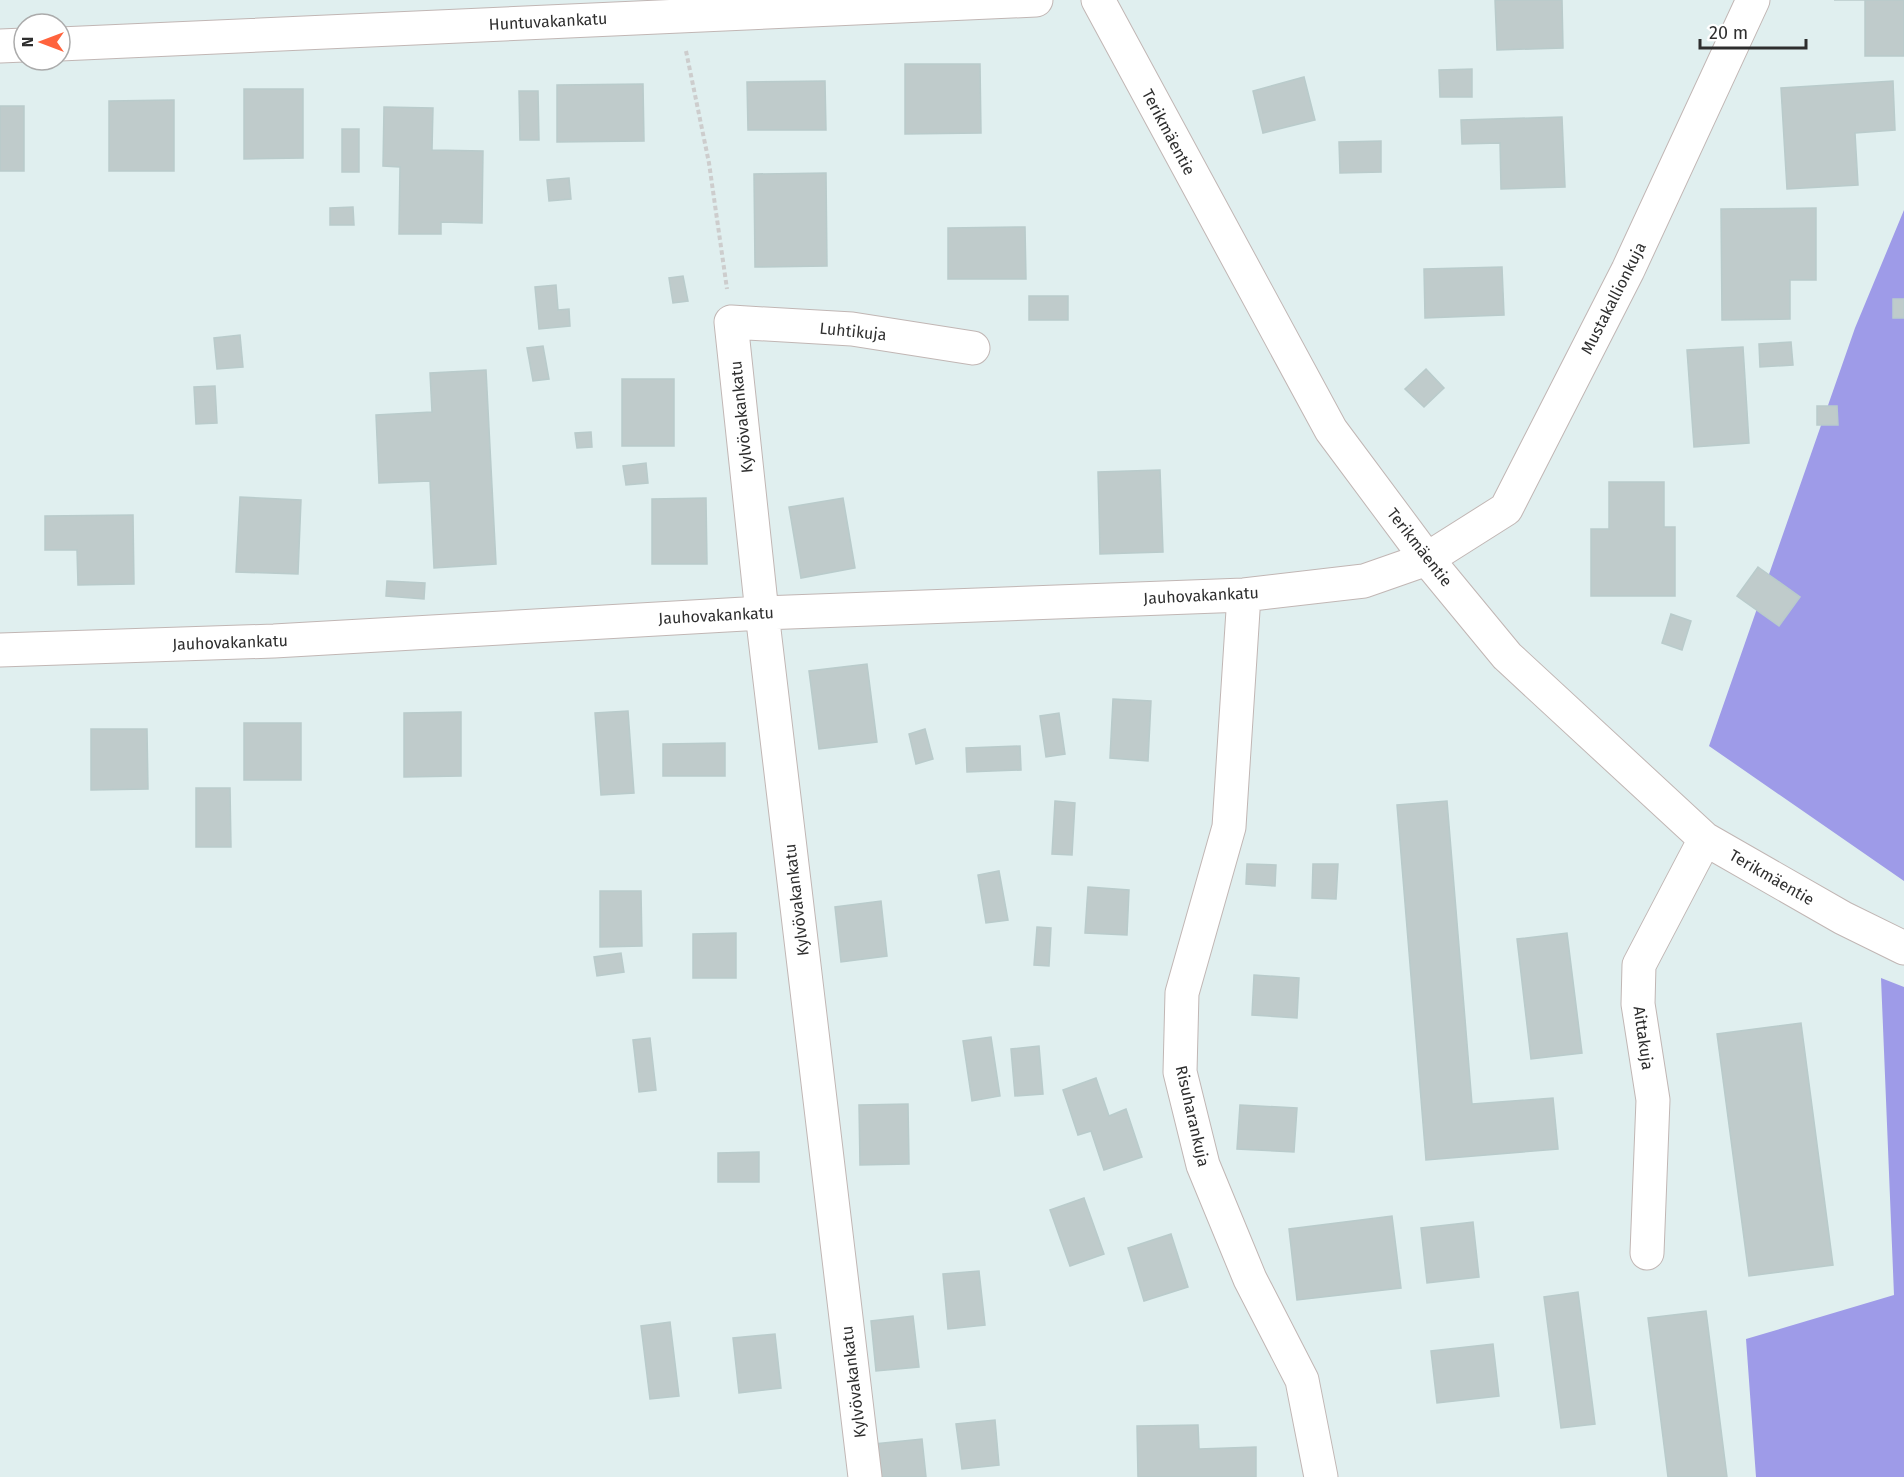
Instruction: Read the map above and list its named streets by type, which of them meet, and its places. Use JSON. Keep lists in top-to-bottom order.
{
  "streets": {
    "street": [
      "Huntuvakankatu",
      "Terikmäentie",
      "Mustakallionkuja",
      "Luhtikuja",
      "Kylvövakankatu",
      "Jauhovakankatu",
      "Aittakuja",
      "Risuharankuja"
    ]
  },
  "crossings": [
    ["Terikmäentie", "Mustakallionkuja"],
    ["Terikmäentie", "Jauhovakankatu"],
    ["Terikmäentie", "Aittakuja"],
    ["Mustakallionkuja", "Jauhovakankatu"],
    ["Luhtikuja", "Kylvövakankatu"],
    ["Kylvövakankatu", "Jauhovakankatu"],
    ["Jauhovakankatu", "Risuharankuja"]
  ],
  "scale_bar": "20 m",
  "north": "left"
}
